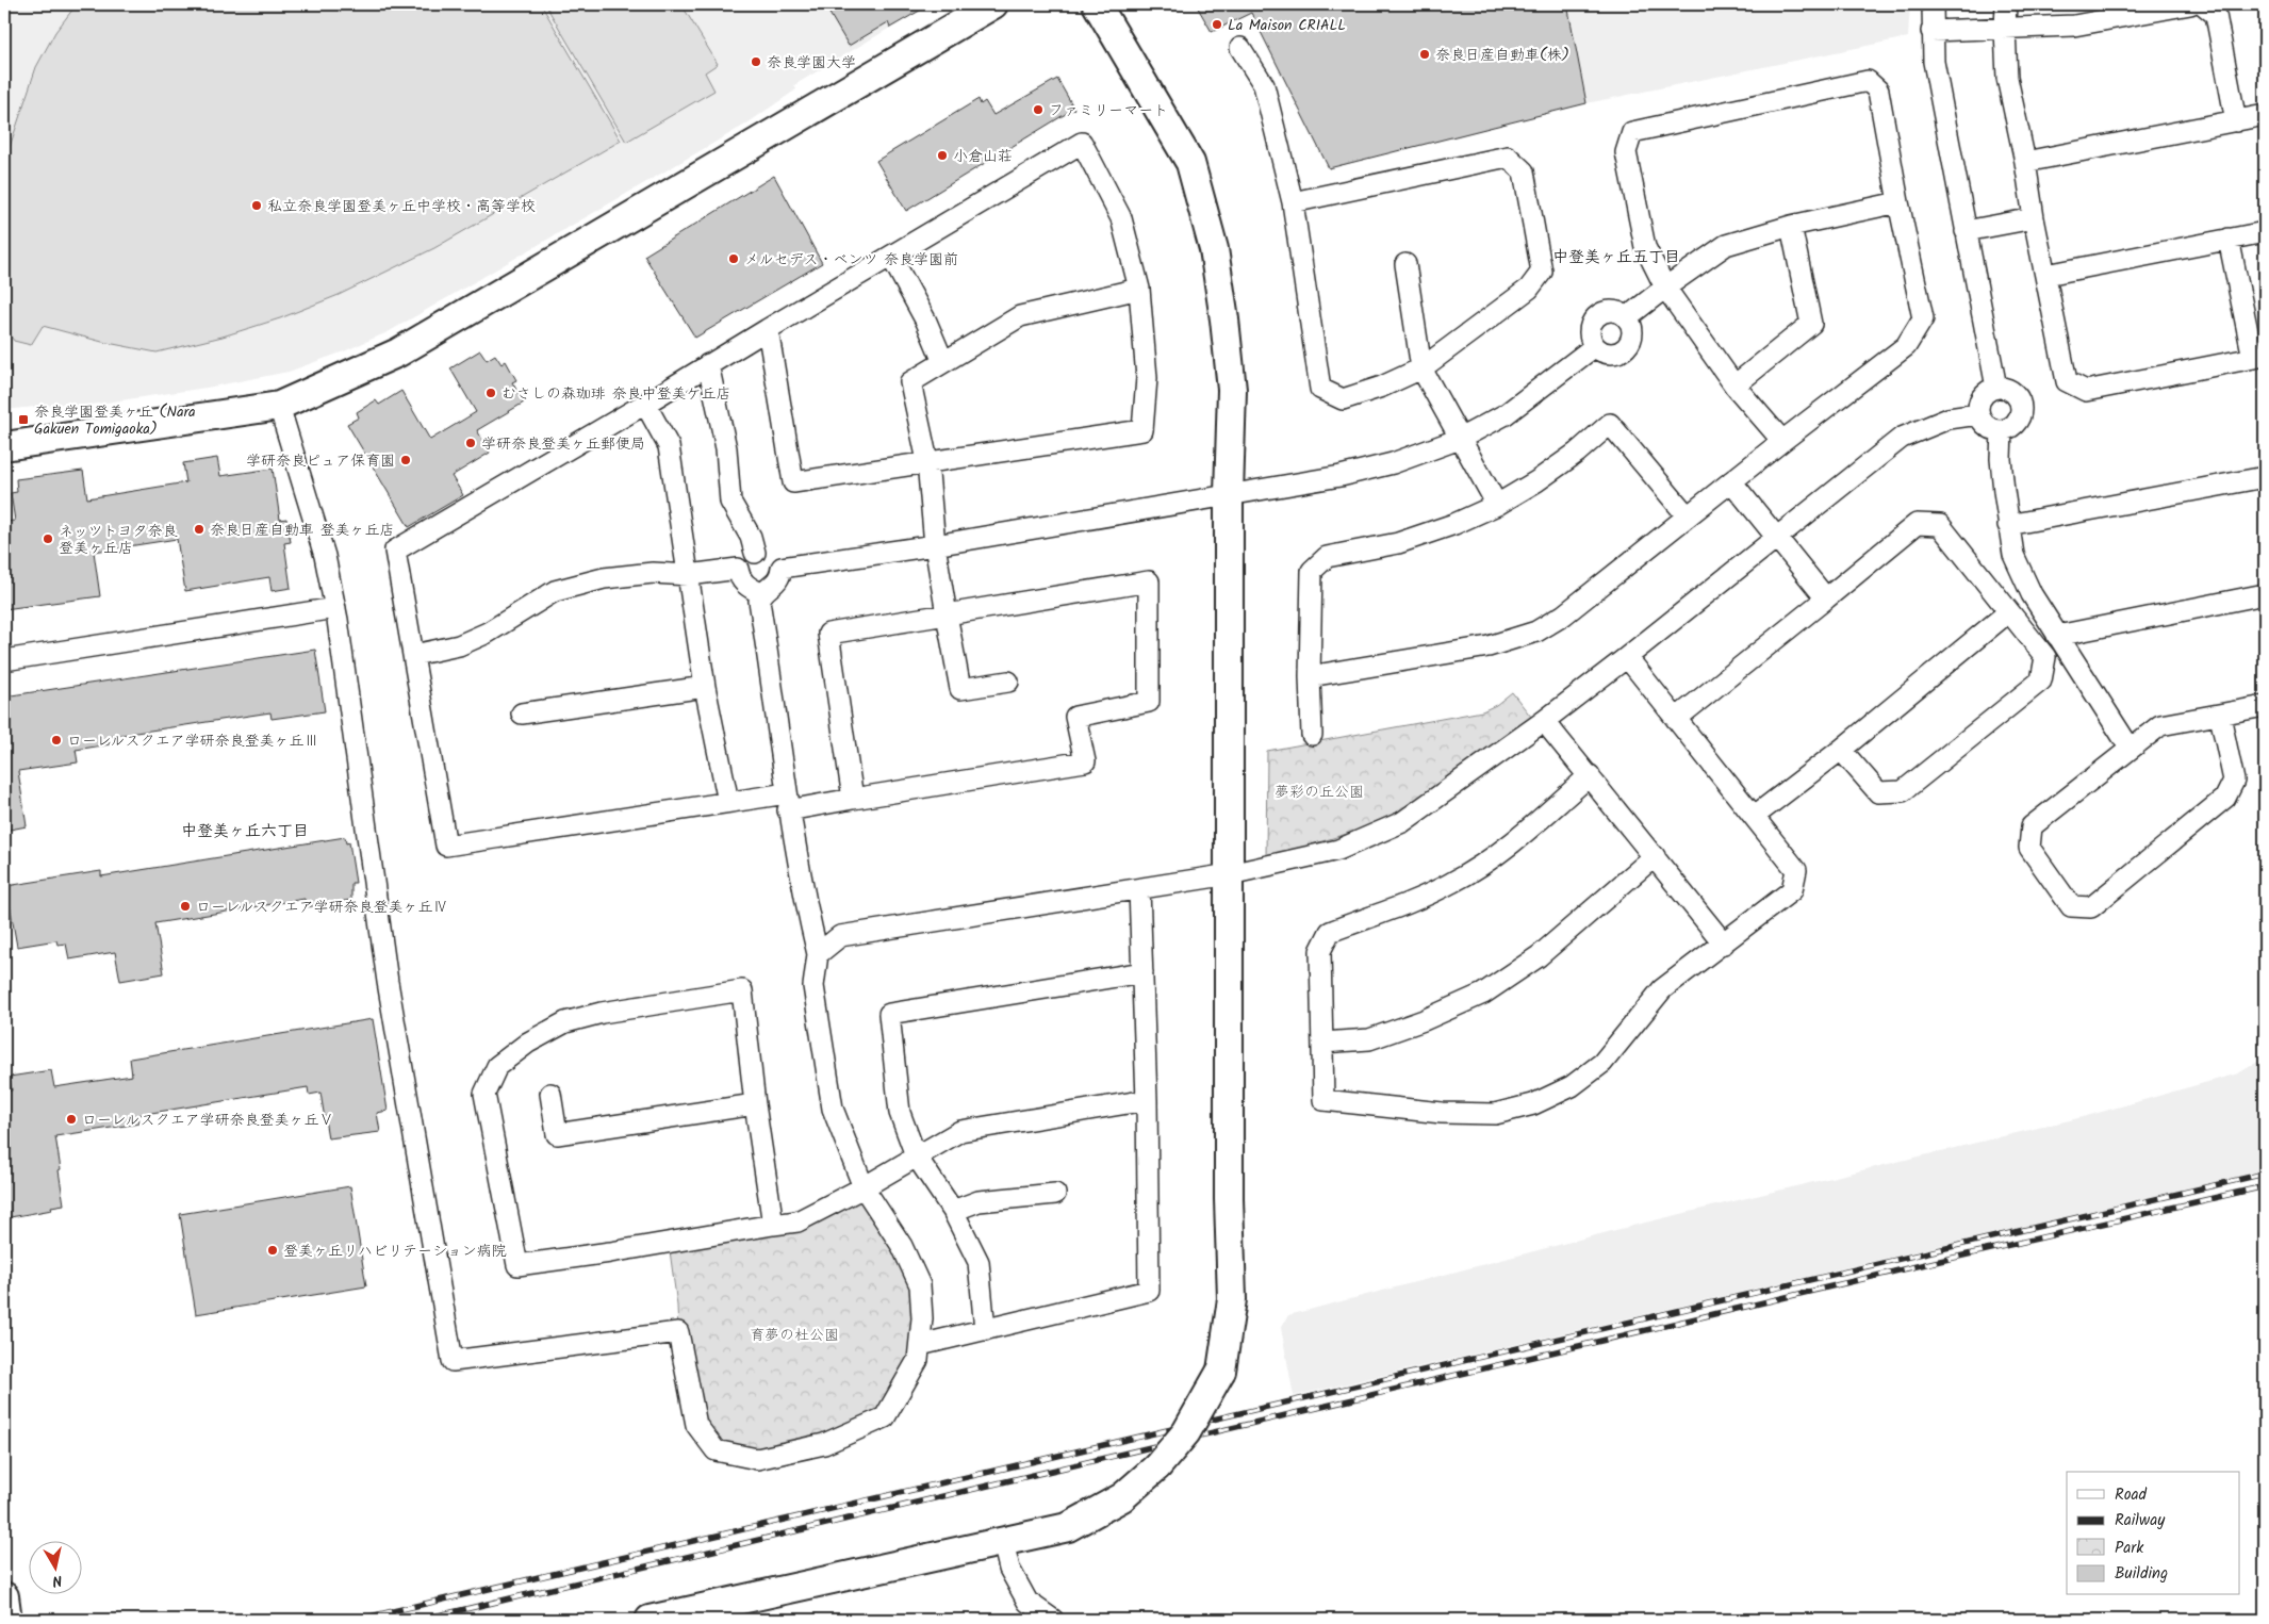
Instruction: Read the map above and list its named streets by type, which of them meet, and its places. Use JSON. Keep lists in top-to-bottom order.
{
  "districts": ["中登美ヶ丘五丁目", "中登美ヶ丘六丁目"],
  "parks": ["夢彩の丘公園", "育夢の杜公園"],
  "places": {
    "other": [
      "La Maison CRIALL",
      "奈良日産自動車(株)",
      "奈良学園大学",
      "ファミリーマート",
      "小倉山荘",
      "私立奈良学園登美ヶ丘中学校・高等学校",
      "メルセデス・ベンツ 奈良学園前",
      "むさしの森珈琲 奈良中登美ケ丘店",
      "学研奈良登美ヶ丘郵便局",
      "学研奈良ピュア保育園",
      "奈良日産自動車 登美ヶ丘店",
      "ネッツトヨタ奈良 登美ヶ丘店",
      "ローレルスクエア学研奈良登美ヶ丘Ⅲ",
      "ローレルスクエア学研奈良登美ヶ丘Ⅳ",
      "ローレルスクエア学研奈良登美ヶ丘Ⅴ",
      "登美ヶ丘リハビリテーション病院"
    ],
    "transit": ["奈良学園登美ヶ丘 (Nara Gakuen Tomigaoka)"]
  },
  "legend": [
    "Road",
    "Railway",
    "Park",
    "Building"
  ],
  "north": "bottom"
}
